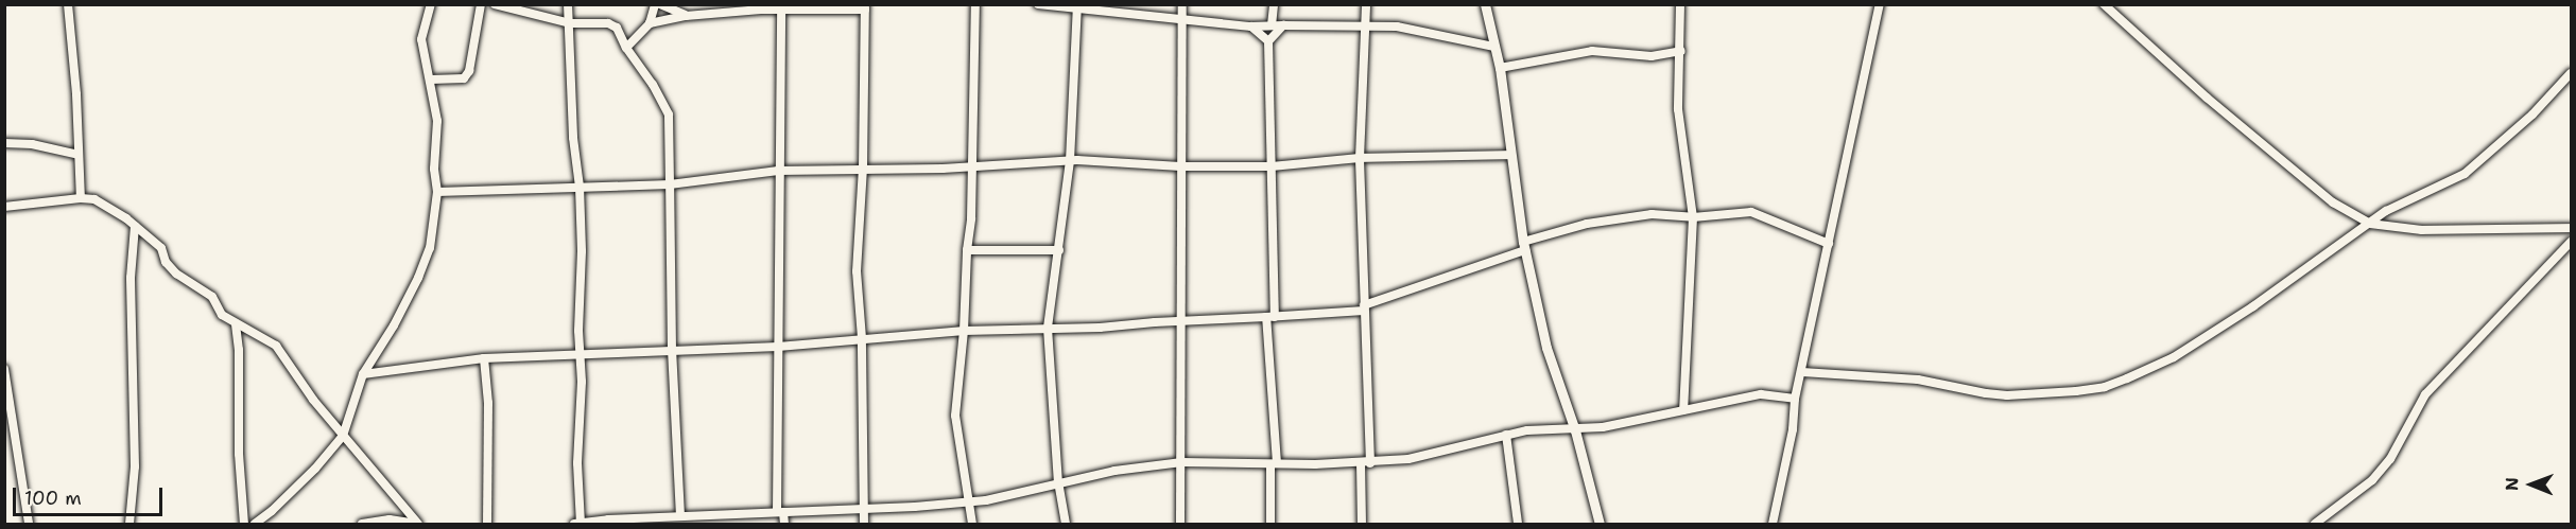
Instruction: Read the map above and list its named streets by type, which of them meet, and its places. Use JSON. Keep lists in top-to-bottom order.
{
  "scale_bar": "100 m",
  "north": "left"
}
